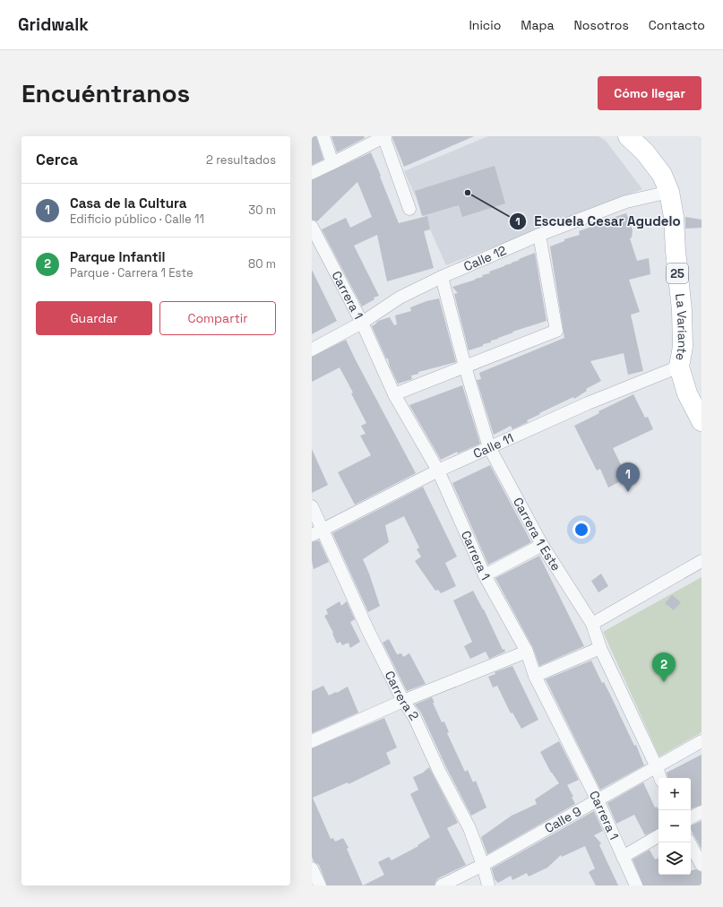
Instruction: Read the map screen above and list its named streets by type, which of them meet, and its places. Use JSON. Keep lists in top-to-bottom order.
{
  "streets": {
    "main road": ["25", "La Variante"],
    "street": [
      "Calle 12",
      "Carrera 1",
      "Calle 11",
      "Carrera 1 Este",
      "Carrera 2",
      "Calle 9"
    ]
  },
  "crossings": [
    ["Calle 12", "Carrera 1"],
    ["Calle 12", "La Variante"],
    ["Calle 12", "Carrera 1 Este"],
    ["Carrera 1", "Calle 11"],
    ["Carrera 1", "Calle 9"],
    ["La Variante", "Calle 11"],
    ["Calle 11", "Carrera 1 Este"],
    ["Calle 11", "Carrera 2"],
    ["Carrera 1 Este", "Calle 9"],
    ["Carrera 2", "Calle 9"]
  ],
  "places": ["Escuela Cesar Agudelo"],
  "page": {
    "header": "Gridwalk",
    "nav": [
      "Inicio",
      "Mapa",
      "Nosotros",
      "Contacto"
    ],
    "buttons": [
      "Cómo llegar",
      ["Guardar", "Compartir"]
    ],
    "title": "Encuéntranos",
    "heading": ["Cerca", "2 resultados"],
    "list": [
      {
        "mark": "1",
        "name": "Casa de la Cultura",
        "note": "Edificio público · Calle 11",
        "value": "30 m"
      },
      {
        "mark": "2",
        "name": "Parque Infantil",
        "note": "Parque · Carrera 1 Este",
        "value": "80 m"
      }
    ],
    "pins": ["1", "2"],
    "map_buttons": ["+", "−"]
  }
}
